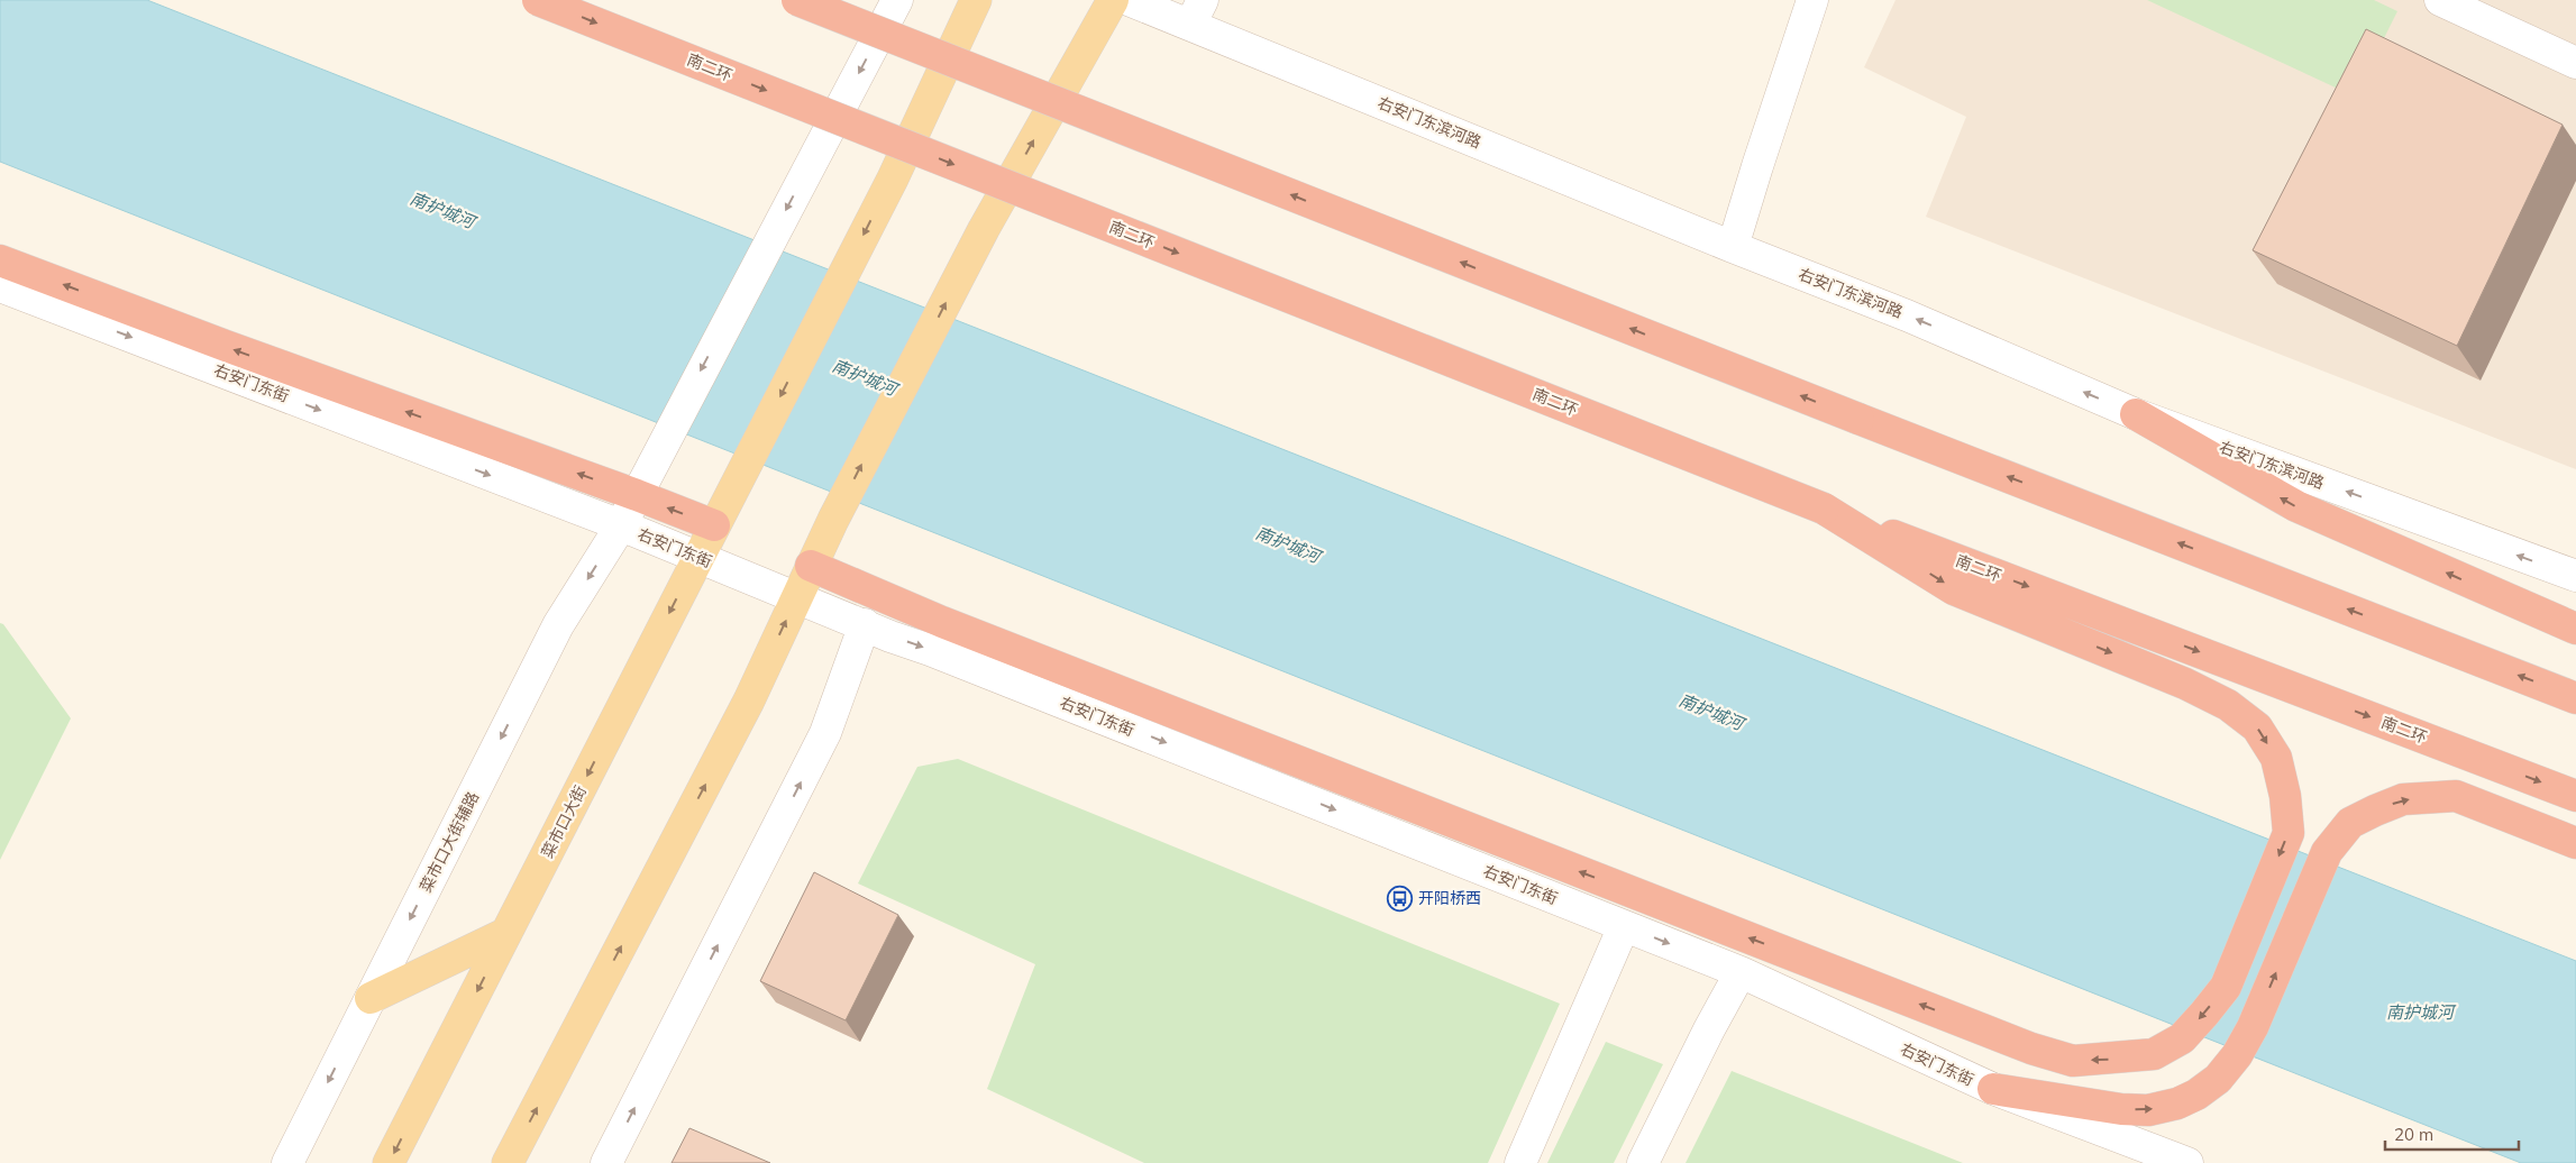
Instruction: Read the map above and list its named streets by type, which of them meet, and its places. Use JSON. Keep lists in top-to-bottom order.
{
  "streets": {
    "highway": ["南二环"],
    "main road": ["菜市口大街"],
    "street": ["右安门东滨河路", "右安门东街", "菜市口大街辅路"]
  },
  "crossings": [
    ["右安门东街", "菜市口大街"],
    ["右安门东街", "菜市口大街辅路"]
  ],
  "one_way": ["右安门东滨河路", "右安门东街", "菜市口大街辅路"],
  "water": ["南护城河"],
  "places": {
    "bus stop": ["开阳桥西"]
  },
  "scale_bar": "20 m"
}
